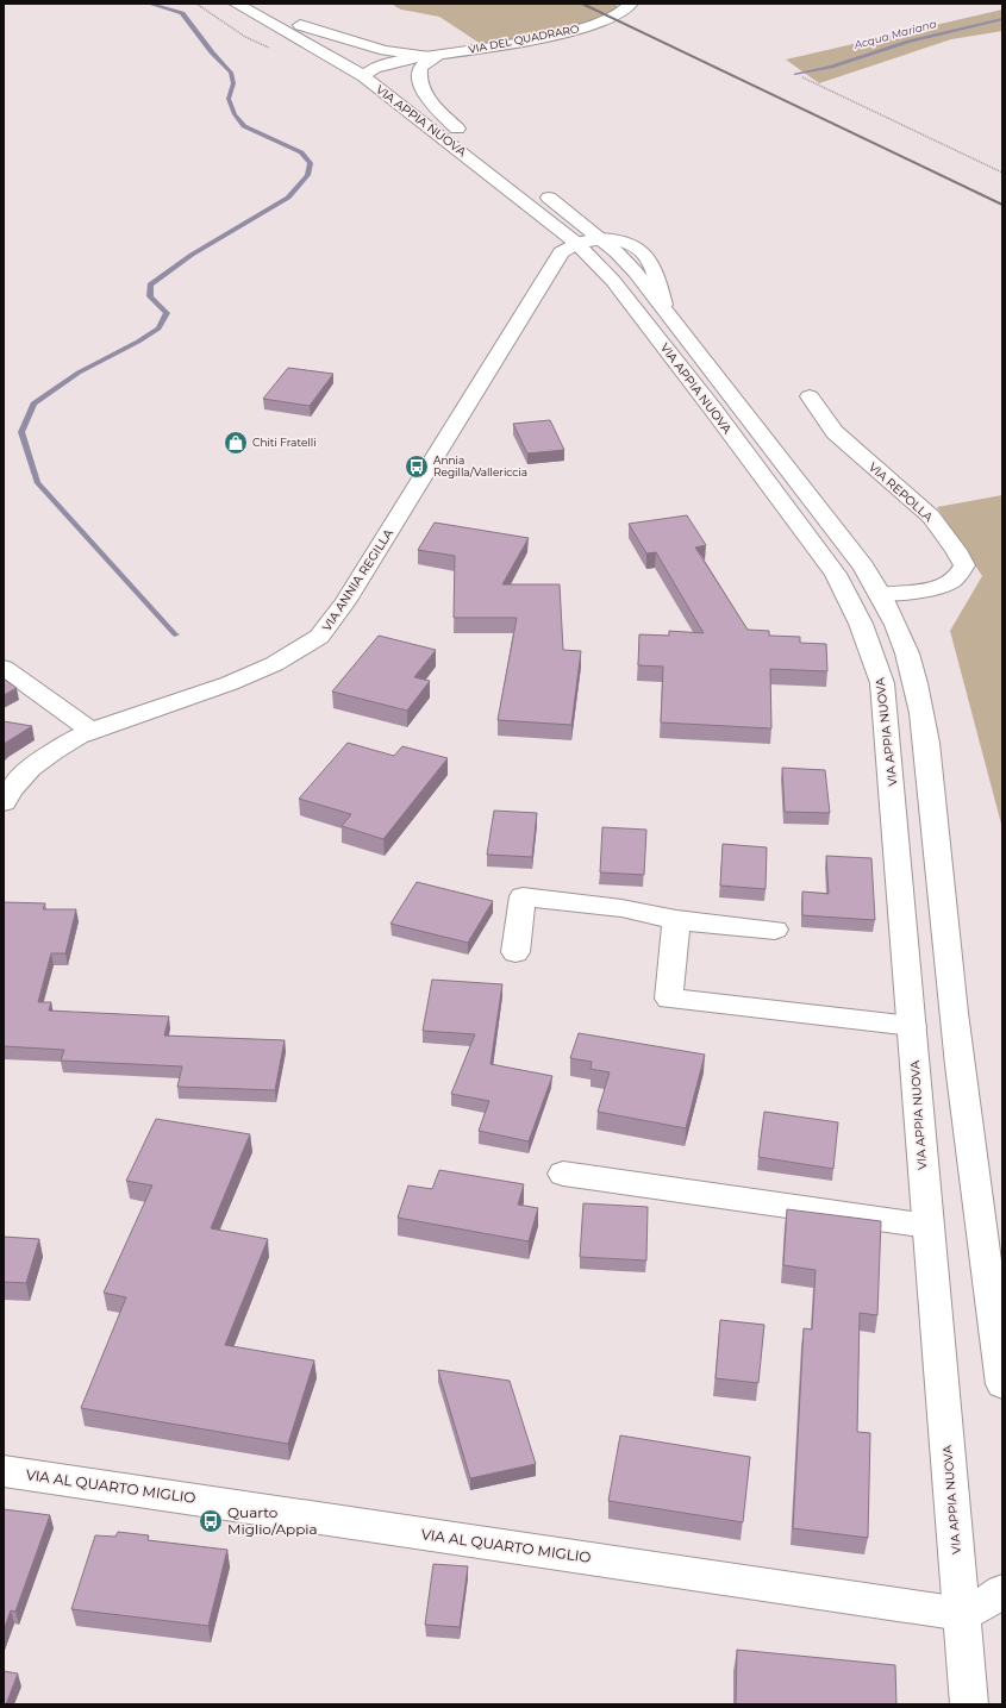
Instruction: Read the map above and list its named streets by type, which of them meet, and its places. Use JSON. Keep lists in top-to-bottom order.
{
  "streets": {
    "main road": [
      "VIA DEL QUADRARO",
      "VIA APPIA NUOVA",
      "VIA REPOLLA",
      "VIA ANNIA REGILLA",
      "VIA AL QUARTO MIGLIO"
    ]
  },
  "crossings": [
    ["VIA DEL QUADRARO", "VIA APPIA NUOVA"],
    ["VIA APPIA NUOVA", "VIA REPOLLA"],
    ["VIA APPIA NUOVA", "VIA ANNIA REGILLA"],
    ["VIA APPIA NUOVA", "VIA AL QUARTO MIGLIO"]
  ],
  "water": ["Acqua Mariana"],
  "places": {
    "shop": ["Chiti Fratelli"],
    "bus stop": ["Annia Regilla/Vallericcia", "Quarto Miglio/Appia"]
  }
}
